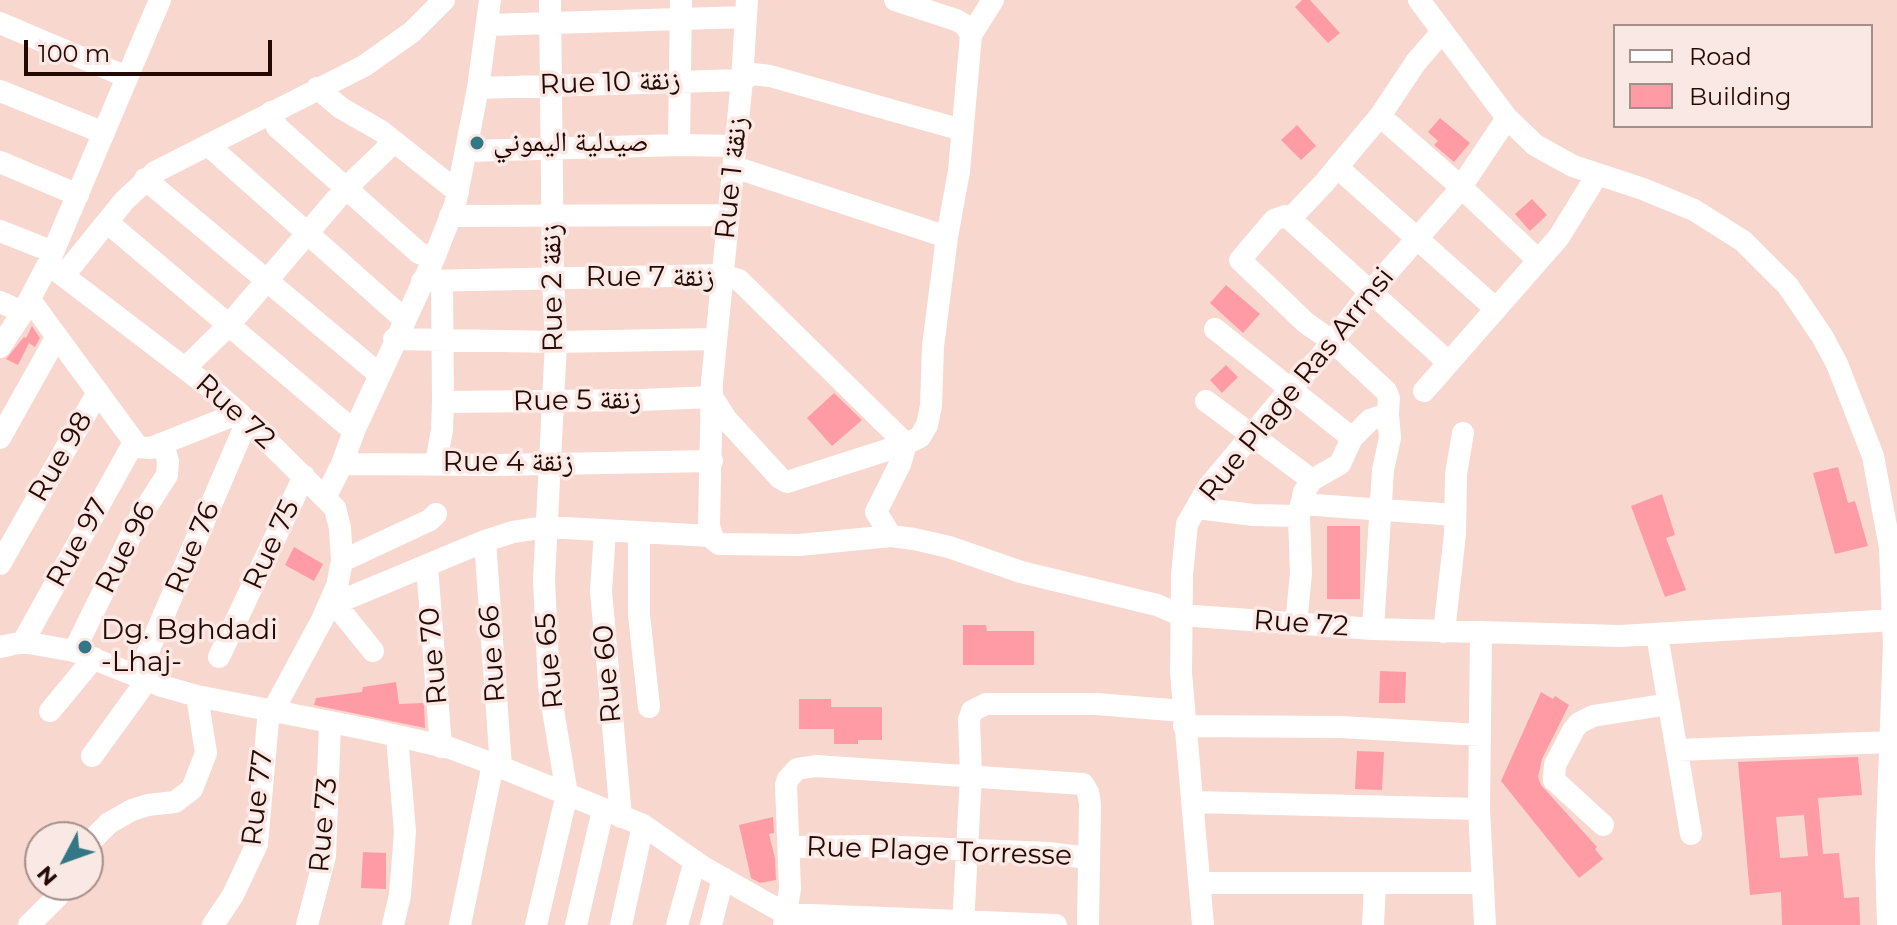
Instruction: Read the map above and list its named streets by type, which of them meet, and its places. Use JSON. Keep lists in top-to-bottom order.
{
  "streets": {
    "street": [
      "Rue 10 زنقة",
      "Rue 1 زنقة",
      "Rue 7 زنقة",
      "Rue 2 زنقة",
      "Rue Plage Ras Arrnsi",
      "Rue 5 زنقة",
      "Rue 72",
      "Rue 98",
      "Rue 4 زنقة",
      "Rue 97",
      "Rue 75",
      "Rue 96",
      "Rue 76",
      "Rue 66",
      "Rue 70",
      "Rue 65",
      "Rue 60",
      "Rue 77",
      "Rue 73",
      "Rue Plage Torresse"
    ]
  },
  "crossings": [
    ["Rue 10 زنقة", "Rue 1 زنقة"],
    ["Rue 10 زنقة", "Rue 2 زنقة"],
    ["Rue 1 زنقة", "Rue 7 زنقة"],
    ["Rue 1 زنقة", "Rue 5 زنقة"],
    ["Rue 1 زنقة", "Rue 72"],
    ["Rue 1 زنقة", "Rue 4 زنقة"],
    ["Rue 7 زنقة", "Rue 2 زنقة"],
    ["Rue 2 زنقة", "Rue 5 زنقة"],
    ["Rue 2 زنقة", "Rue 72"],
    ["Rue 2 زنقة", "Rue 4 زنقة"],
    ["Rue 2 زنقة", "Rue 65"],
    ["Rue Plage Ras Arrnsi", "Rue 72"],
    ["Rue 72", "Rue 75"],
    ["Rue 72", "Rue 76"],
    ["Rue 72", "Rue 66"],
    ["Rue 72", "Rue 70"],
    ["Rue 72", "Rue 65"],
    ["Rue 72", "Rue 60"],
    ["Rue 72", "Rue 77"]
  ],
  "places": ["صيدلية اليموني", "Dg. Bghdadi -Lhaj-"],
  "legend": ["Road", "Building"],
  "scale_bar": "100 m",
  "north": "bottom left"
}
